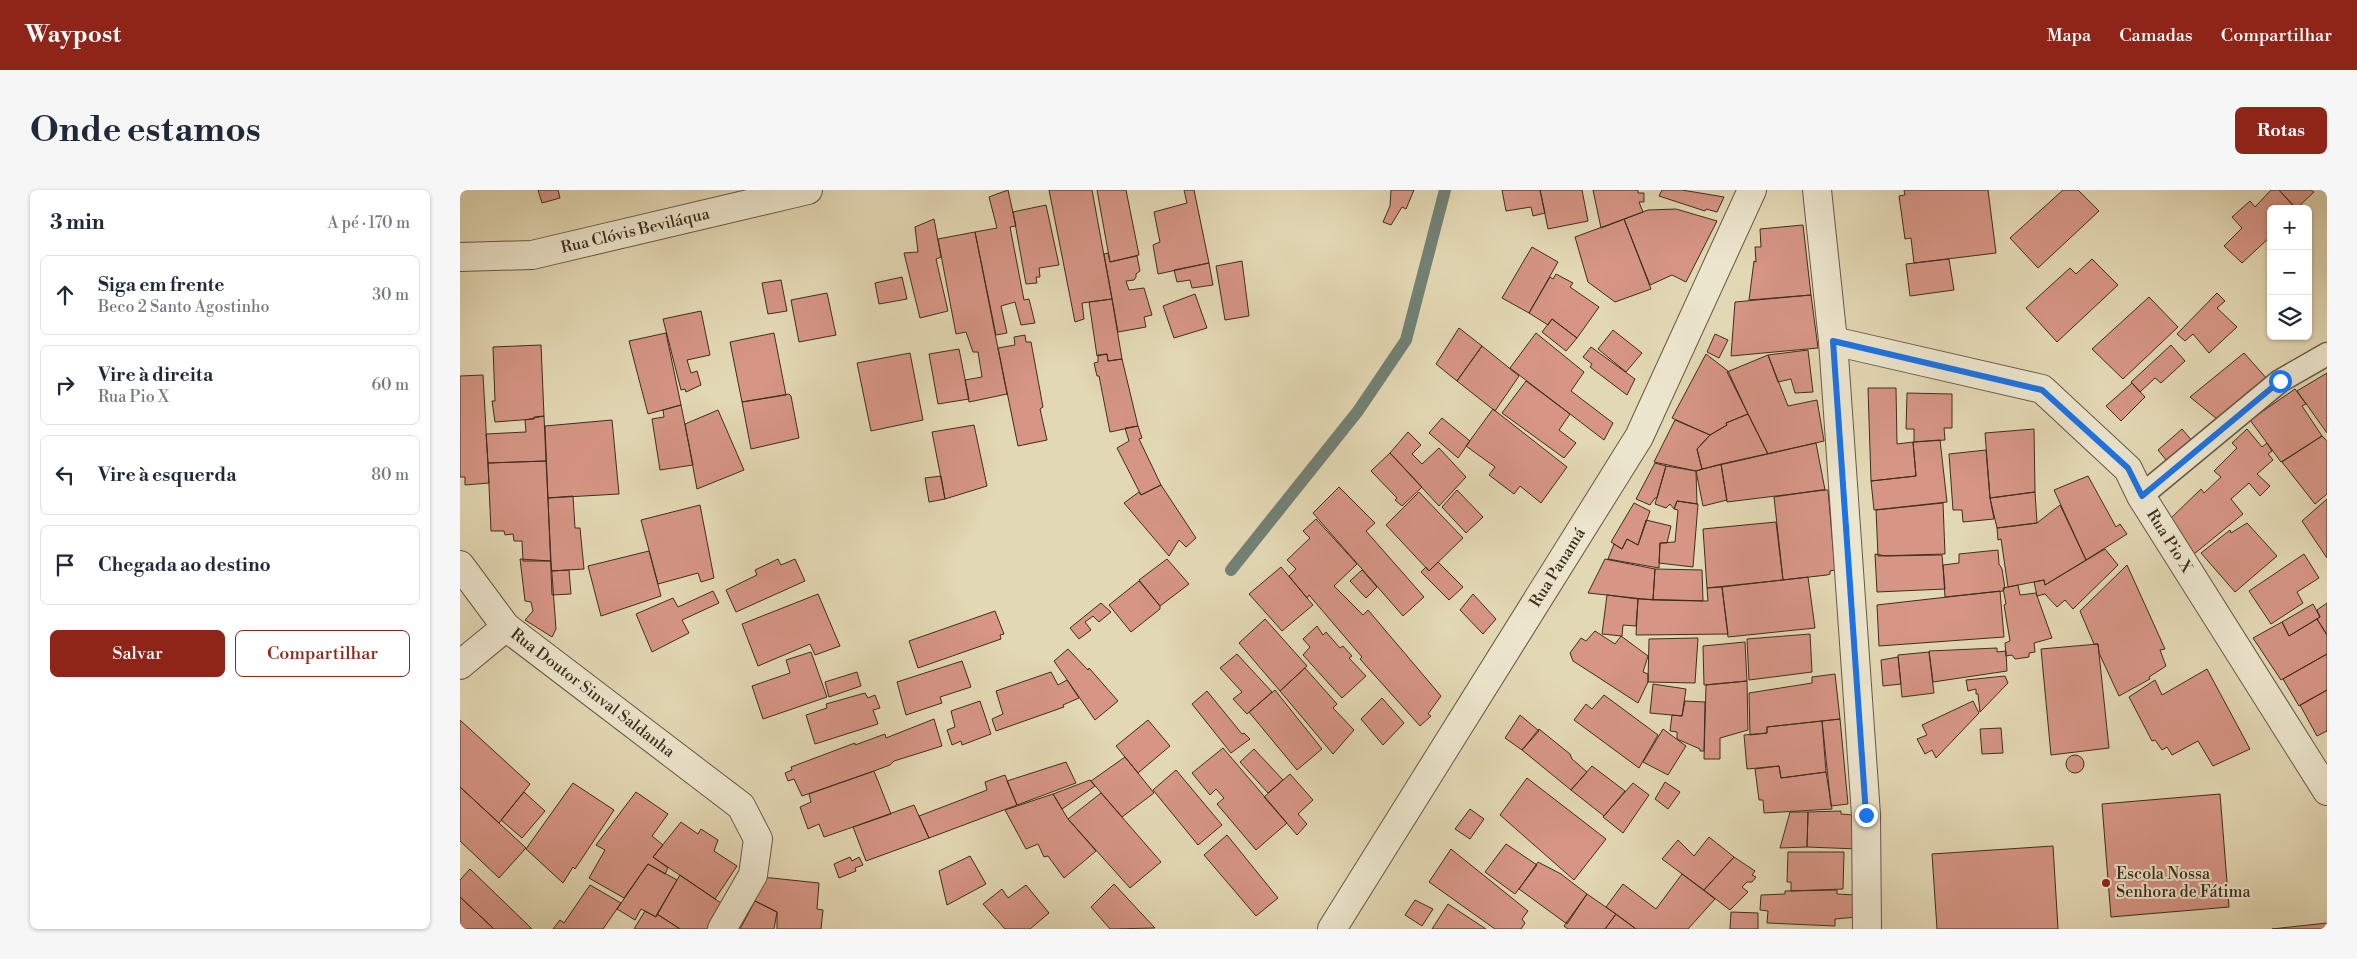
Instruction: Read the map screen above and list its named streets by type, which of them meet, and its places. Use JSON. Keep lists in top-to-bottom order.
{
  "streets": {
    "street": [
      "Rua Clóvis Beviláqua",
      "Rua Pio X",
      "Rua Panamá",
      "Rua Doutor Sinval Saldanha"
    ]
  },
  "places": ["Escola Nossa Senhora de Fátima"],
  "page": {
    "header": "Waypost",
    "nav": ["Mapa", "Camadas", "Compartilhar"],
    "buttons": [
      "Rotas",
      ["Salvar", "Compartilhar"]
    ],
    "title": "Onde estamos",
    "heading": ["3 min", "A pé · 170 m"],
    "map_buttons": ["+", "−"],
    "list": [
      ["Siga em frente", "Beco 2 Santo Agostinho", "30 m"],
      ["Vire à direita", "Rua Pio X", "60 m"],
      ["Vire à esquerda", "80 m"],
      "Chegada ao destino"
    ]
  }
}
